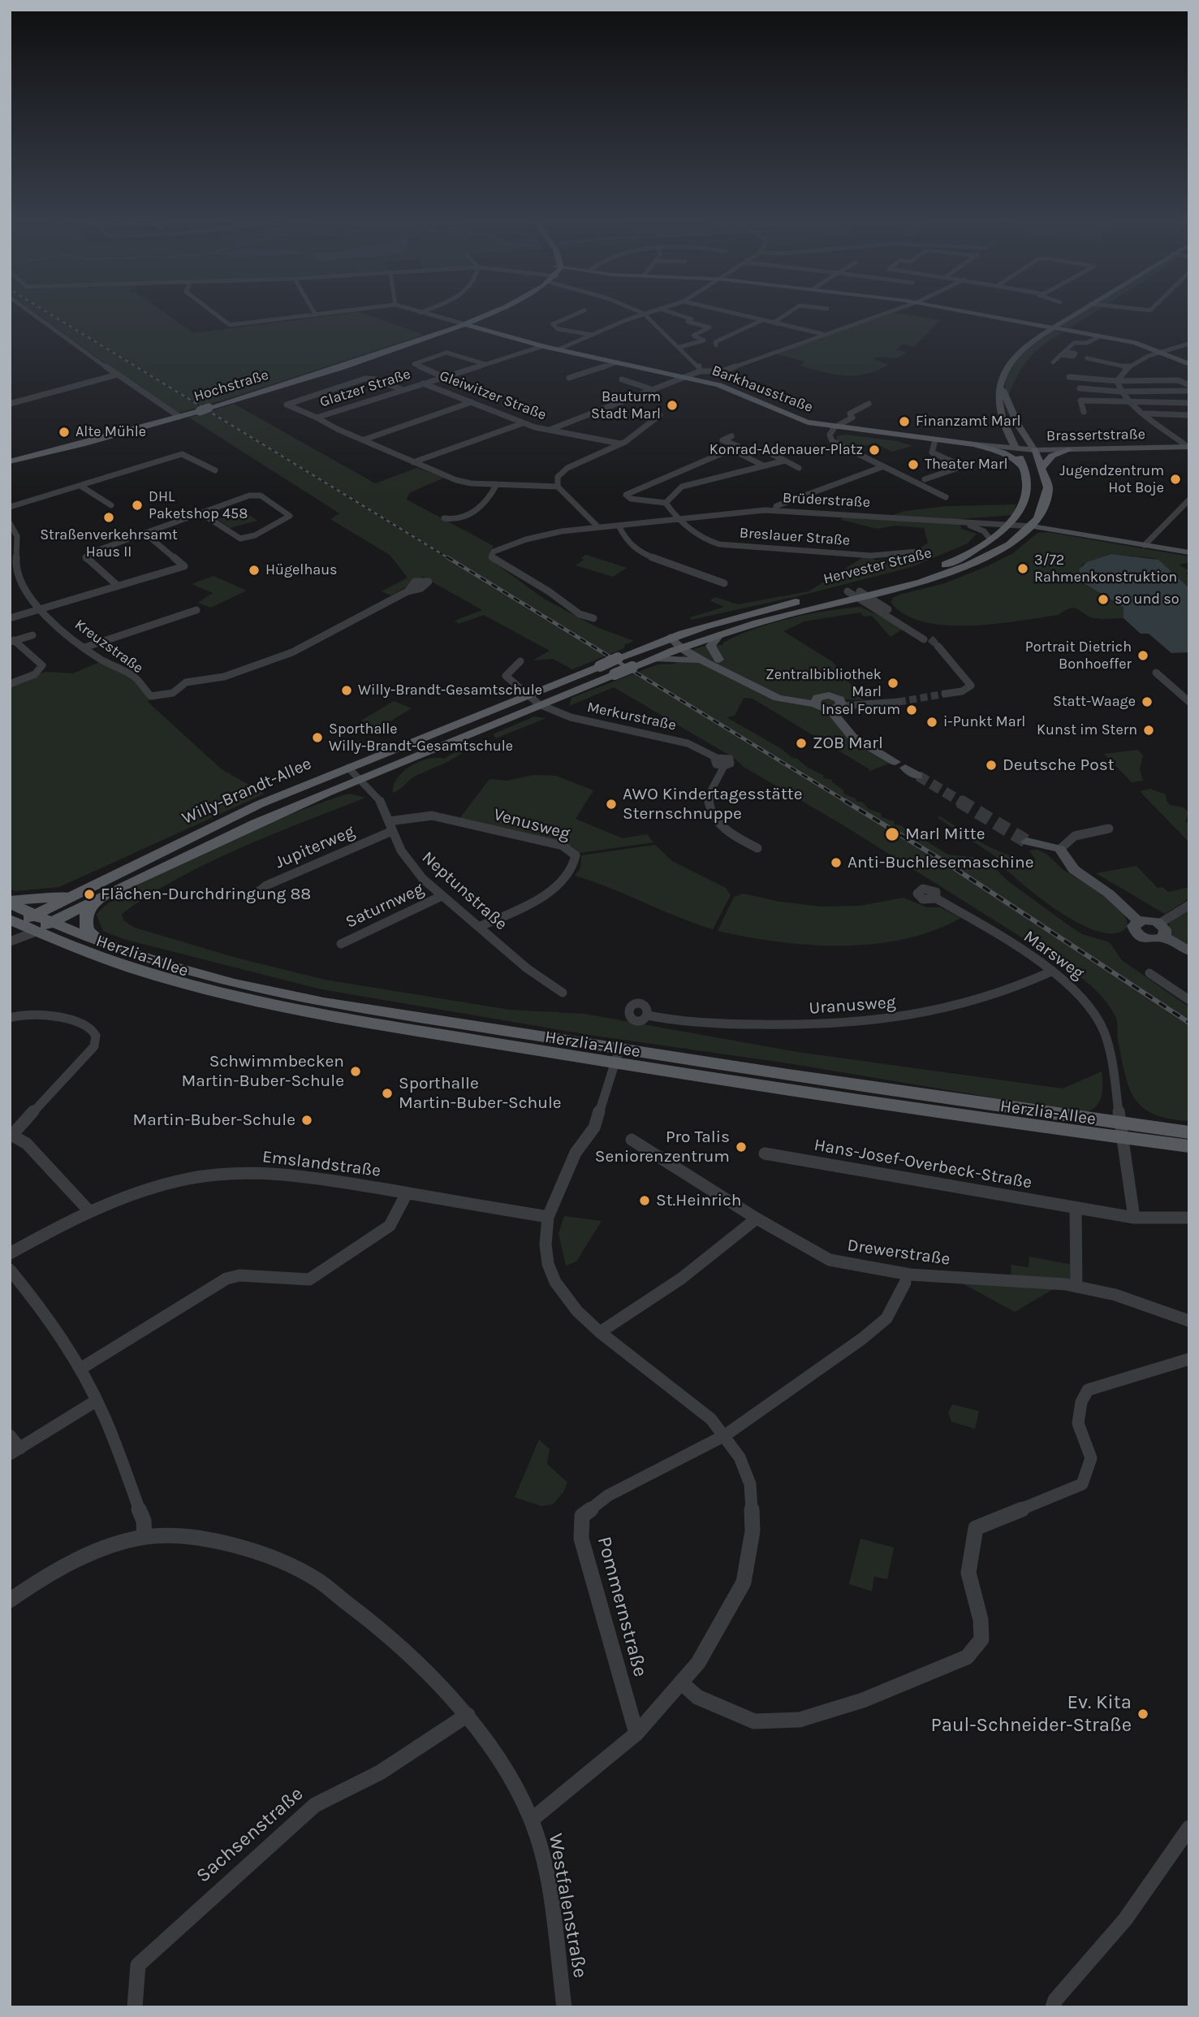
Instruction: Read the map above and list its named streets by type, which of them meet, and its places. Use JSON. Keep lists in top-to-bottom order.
{
  "streets": {
    "main road": [
      "Hochstraße",
      "Barkhausstraße",
      "Brassertstraße",
      "Hervester Straße",
      "Willy-Brandt-Allee",
      "Herzlia-Allee"
    ],
    "street": [
      "Glatzer Straße",
      "Gleiwitzer Straße",
      "Brüderstraße",
      "Breslauer Straße",
      "Kreuzstraße",
      "Merkurstraße",
      "Venusweg",
      "Jupiterweg",
      "Neptunstraße",
      "Saturnweg",
      "Marsweg",
      "Uranusweg",
      "Emslandstraße",
      "Hans-Josef-Overbeck-Straße",
      "Drewerstraße",
      "Pommernstraße",
      "Sachsenstraße",
      "Westfalenstraße"
    ]
  },
  "crossings": [
    ["Hochstraße", "Barkhausstraße"],
    ["Glatzer Straße", "Barkhausstraße"],
    ["Glatzer Straße", "Gleiwitzer Straße"],
    ["Barkhausstraße", "Brassertstraße"],
    ["Brassertstraße", "Hervester Straße"],
    ["Brüderstraße", "Breslauer Straße"],
    ["Brüderstraße", "Hervester Straße"],
    ["Hervester Straße", "Willy-Brandt-Allee"],
    ["Merkurstraße", "Willy-Brandt-Allee"],
    ["Willy-Brandt-Allee", "Neptunstraße"],
    ["Willy-Brandt-Allee", "Herzlia-Allee"],
    ["Venusweg", "Neptunstraße"],
    ["Jupiterweg", "Neptunstraße"],
    ["Neptunstraße", "Saturnweg"],
    ["Marsweg", "Herzlia-Allee"],
    ["Marsweg", "Uranusweg"],
    ["Sachsenstraße", "Westfalenstraße"]
  ],
  "places": [
    "Bauturm Stadt Marl",
    "Finanzamt Marl",
    "Alte Mühle",
    "Konrad-Adenauer-Platz",
    "Theater Marl",
    "Jugendzentrum Hot Boje",
    "DHL Paketshop 458",
    "Straßenverkehrsamt Haus II",
    "3/72 Rahmenkonstruktion",
    "Hügelhaus",
    "so und so",
    "Portrait Dietrich Bonhoeffer",
    "Zentralbibliothek Marl",
    "Willy-Brandt-Gesamtschule",
    "Statt-Waage",
    "Insel Forum",
    "i-Punkt Marl",
    "Kunst im Stern",
    "Sporthalle Willy-Brandt-Gesamtschule",
    "ZOB Marl",
    "Deutsche Post",
    "AWO Kindertagesstätte Sternschnuppe",
    "Marl Mitte",
    "Anti-Buchlesemaschine",
    "Flächen-Durchdringung 88",
    "Schwimmbecken Martin-Buber-Schule",
    "Sporthalle Martin-Buber-Schule",
    "Martin-Buber-Schule",
    "Pro Talis Seniorenzentrum",
    "St.Heinrich",
    "Ev. Kita Paul-Schneider-Straße"
  ]
}
